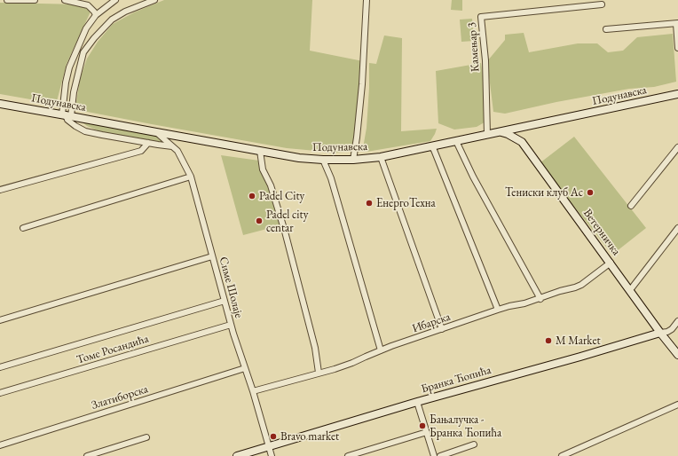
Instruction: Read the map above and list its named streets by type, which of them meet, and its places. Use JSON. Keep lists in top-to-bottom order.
{
  "streets": {
    "street": [
      "Камењар 3",
      "Подунавска",
      "Ветерничка",
      "Симе Шолаје",
      "Ибарска",
      "Томе Росандића",
      "Бранка Ћопића",
      "Златиборска"
    ]
  },
  "crossings": [
    ["Камењар 3", "Подунавска"],
    ["Подунавска", "Ветерничка"],
    ["Подунавска", "Симе Шолаје"],
    ["Ветерничка", "Ибарска"],
    ["Ветерничка", "Бранка Ћопића"],
    ["Симе Шолаје", "Ибарска"],
    ["Симе Шолаје", "Томе Росандића"],
    ["Симе Шолаје", "Бранка Ћопића"],
    ["Симе Шолаје", "Златиборска"]
  ],
  "places": [
    "Тениски клуб Ас",
    "Padel City",
    "ЕнергоТехна",
    "Padel city centar",
    "M Market",
    "Бањалучка - Бранка Ћопића",
    "Bravo market"
  ]
}
